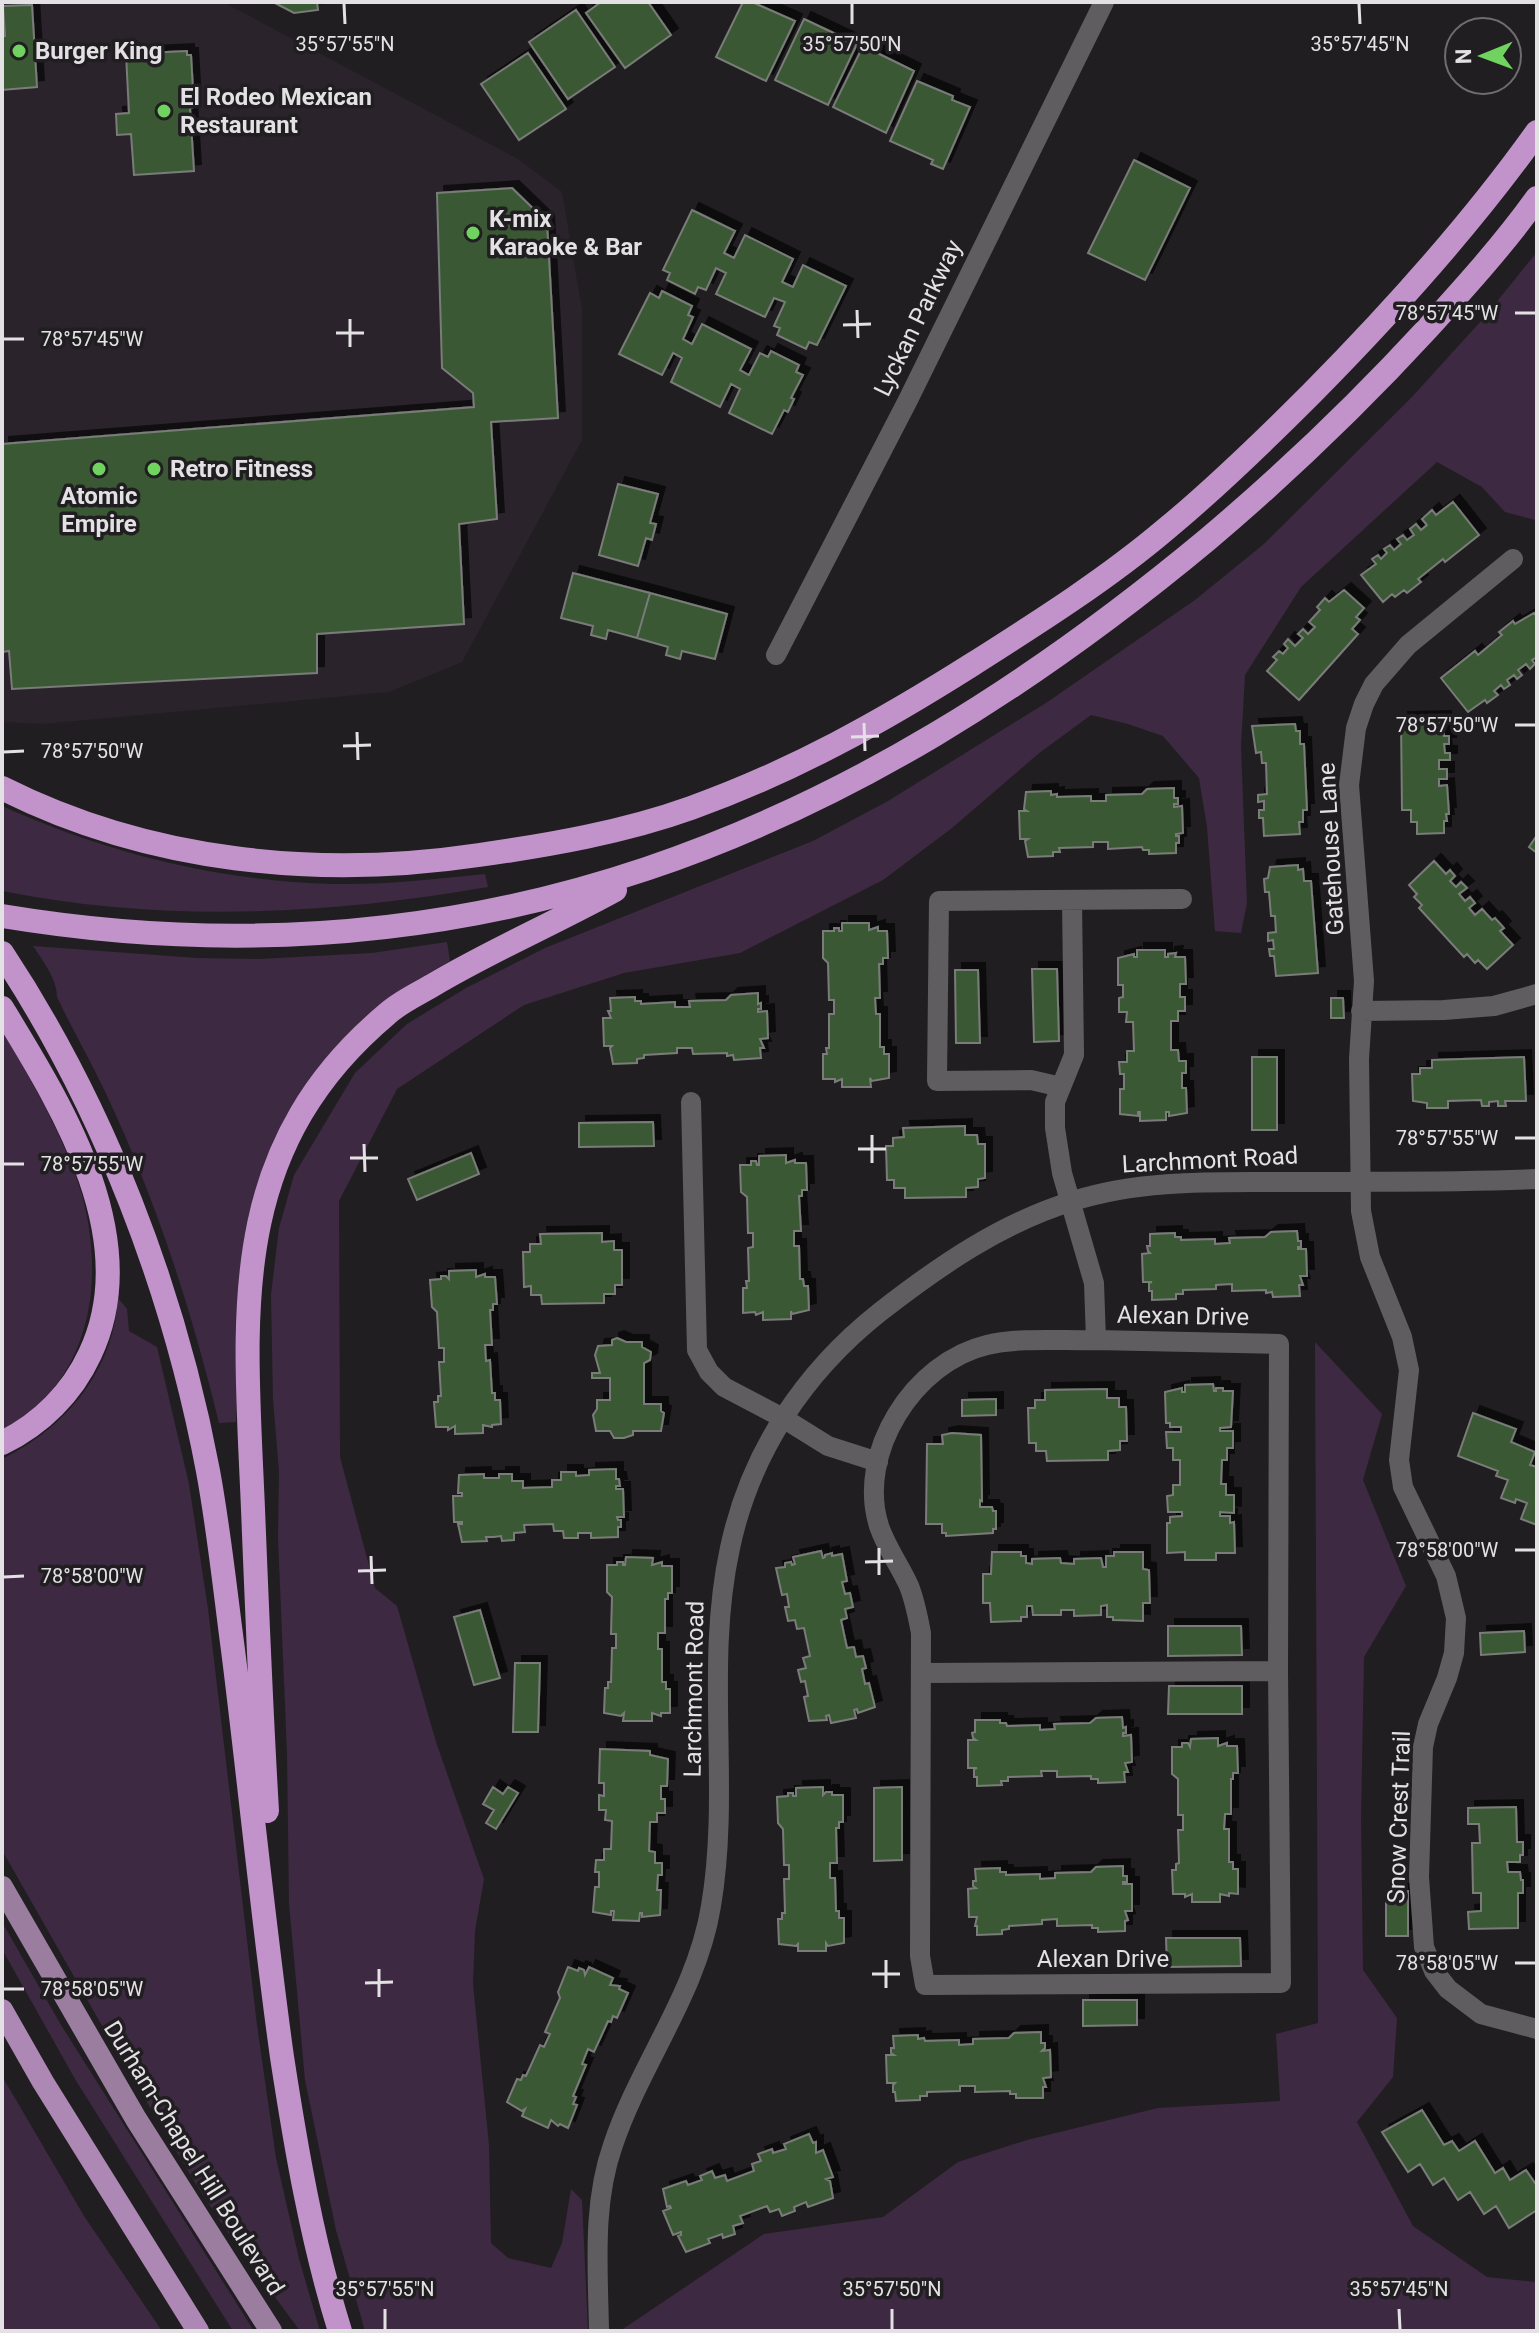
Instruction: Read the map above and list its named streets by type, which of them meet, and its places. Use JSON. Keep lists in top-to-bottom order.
{
  "streets": {
    "main road": ["Durham-Chapel Hill Boulevard"],
    "street": [
      "Lyckan Parkway",
      "Gatehouse Lane",
      "Larchmont Road",
      "Alexan Drive",
      "Snow Crest Trail"
    ]
  },
  "crossings": [
    ["Gatehouse Lane", "Larchmont Road"],
    ["Gatehouse Lane", "Snow Crest Trail"],
    ["Larchmont Road", "Alexan Drive"],
    ["Larchmont Road", "Snow Crest Trail"]
  ],
  "places": [
    "Burger King",
    "El Rodeo Mexican Restaurant",
    "K-mix Karaoke & Bar",
    "Atomic Empire",
    "Retro Fitness"
  ],
  "north": "left",
  "coordinates": [
    "35°57'55\"N",
    "35°57'50\"N",
    "35°57'45\"N",
    "78°57'45\"W",
    "78°57'50\"W",
    "78°57'55\"W",
    "78°58'00\"W",
    "78°58'05\"W"
  ]
}
